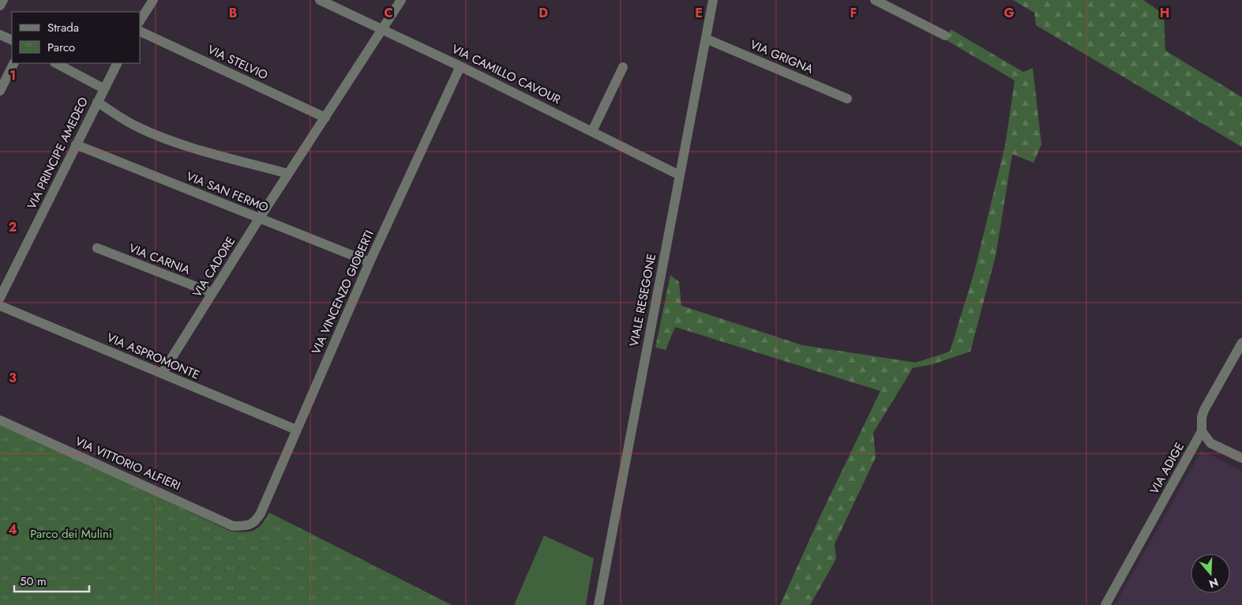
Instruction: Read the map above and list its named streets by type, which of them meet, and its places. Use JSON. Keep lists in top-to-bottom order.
{
  "streets": {
    "street": [
      "VIA GRIGNA",
      "VIA STELVIO",
      "VIA CAMILLO CAVOUR",
      "VIA PRINCIPE AMEDEO",
      "VIA SAN FERMO",
      "VIA CARNIA",
      "VIA CADORE",
      "VIA VINCENZO GIOBERTI",
      "VIALE RESEGONE",
      "VIA ASPROMONTE",
      "VIA VITTORIO ALFIERI",
      "VIA ADIGE"
    ]
  },
  "crossings": [
    ["VIA GRIGNA", "VIALE RESEGONE"],
    ["VIA STELVIO", "VIA CADORE"],
    ["VIA CAMILLO CAVOUR", "VIA CADORE"],
    ["VIA CAMILLO CAVOUR", "VIA VINCENZO GIOBERTI"],
    ["VIA CAMILLO CAVOUR", "VIALE RESEGONE"],
    ["VIA PRINCIPE AMEDEO", "VIA SAN FERMO"],
    ["VIA SAN FERMO", "VIA CADORE"],
    ["VIA SAN FERMO", "VIA VINCENZO GIOBERTI"],
    ["VIA CARNIA", "VIA CADORE"],
    ["VIA CADORE", "VIA ASPROMONTE"],
    ["VIA VINCENZO GIOBERTI", "VIA ASPROMONTE"],
    ["VIA VINCENZO GIOBERTI", "VIA VITTORIO ALFIERI"]
  ],
  "parks": ["Parco dei Mulini"],
  "legend": ["Strada", "Parco"],
  "scale_bar": "50 m",
  "north": "bottom",
  "grid": {
    "columns": [
      "B",
      "C",
      "D",
      "E",
      "F",
      "G",
      "H"
    ],
    "rows": [
      "1",
      "2",
      "3",
      "4"
    ]
  }
}
